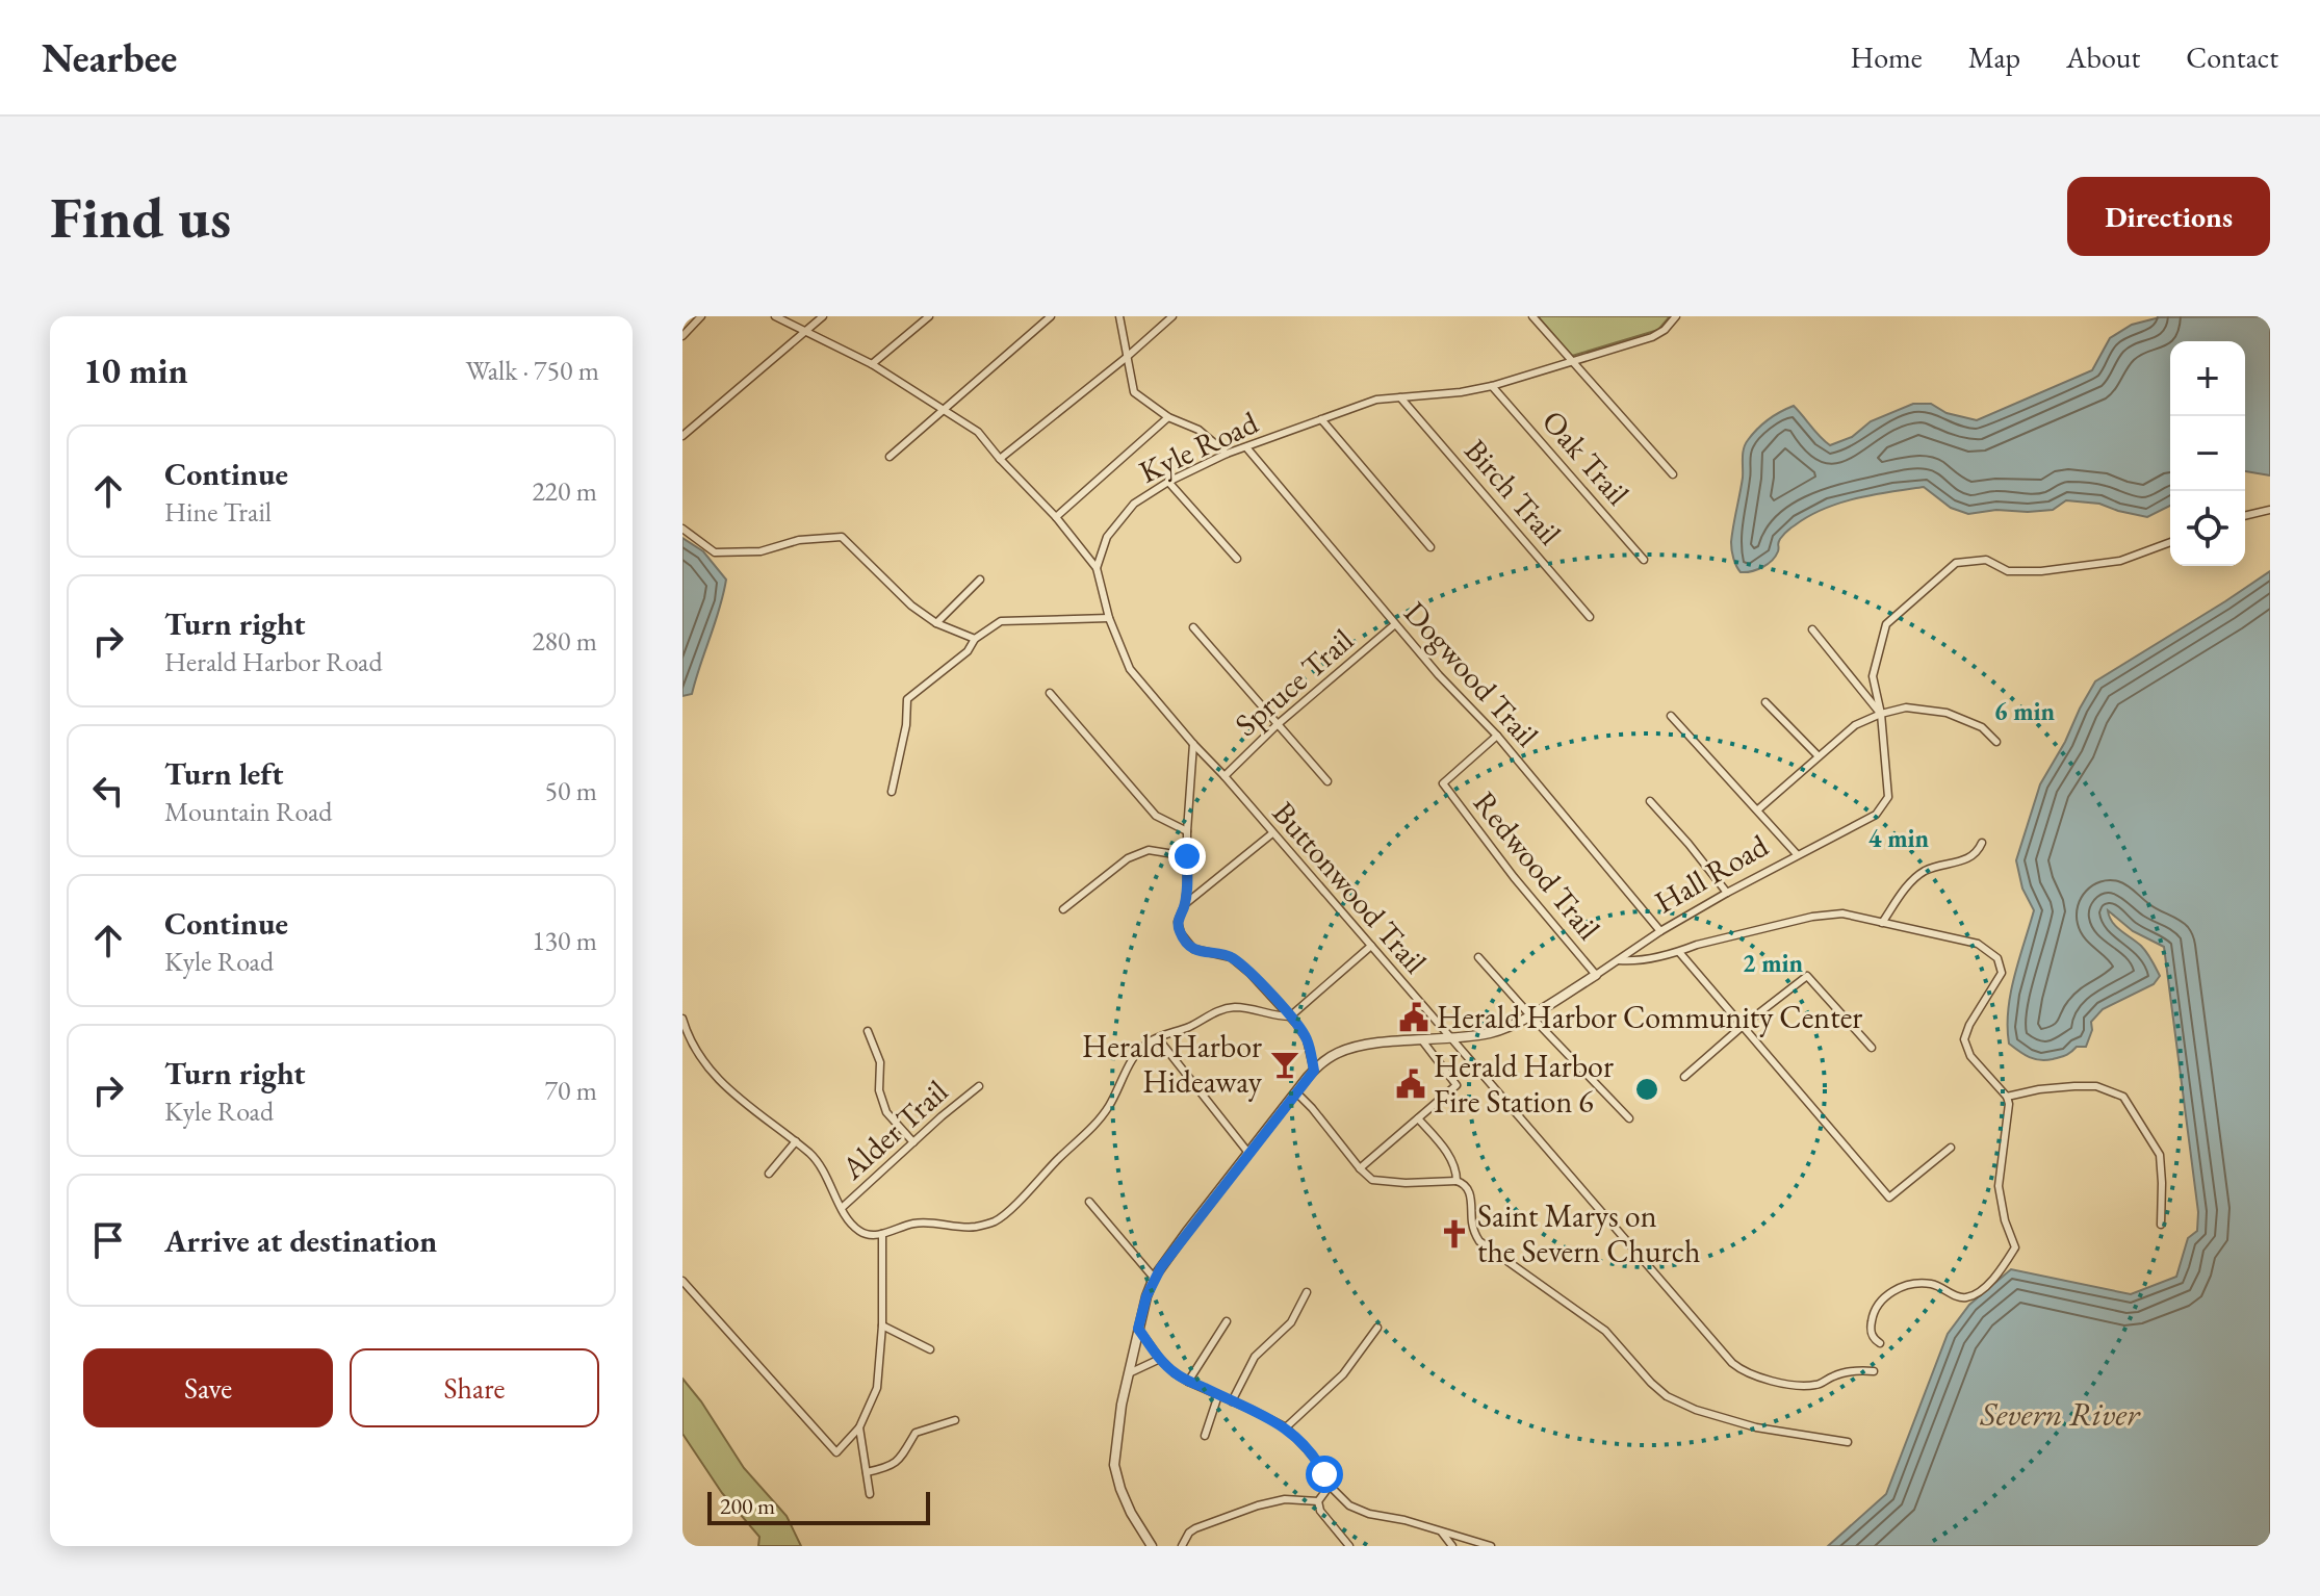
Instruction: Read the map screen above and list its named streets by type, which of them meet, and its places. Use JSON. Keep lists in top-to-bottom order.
{
  "streets": {
    "street": [
      "Kyle Road",
      "Oak Trail",
      "Birch Trail",
      "Dogwood Trail",
      "Spruce Trail",
      "Redwood Trail",
      "Hall Road",
      "Buttonwood Trail",
      "Alder Trail"
    ]
  },
  "crossings": [
    ["Kyle Road", "Oak Trail"],
    ["Kyle Road", "Birch Trail"],
    ["Kyle Road", "Dogwood Trail"],
    ["Dogwood Trail", "Spruce Trail"],
    ["Dogwood Trail", "Redwood Trail"],
    ["Dogwood Trail", "Hall Road"],
    ["Spruce Trail", "Buttonwood Trail"],
    ["Redwood Trail", "Hall Road"],
    ["Hall Road", "Buttonwood Trail"]
  ],
  "water": ["Severn River"],
  "places": {
    "public building": ["Herald Harbor Community Center", "Herald Harbor Fire Station 6"],
    "bar": ["Herald Harbor Hideaway"],
    "church": ["Saint Marys on the Severn Church"]
  },
  "scale_bar": "200 m",
  "page": {
    "header": "Nearbee",
    "nav": [
      "Home",
      "Map",
      "About",
      "Contact"
    ],
    "buttons": [
      "Directions",
      ["Save", "Share"]
    ],
    "title": "Find us",
    "heading": ["10 min", "Walk · 750 m"],
    "map_buttons": ["+", "−"],
    "list": [
      ["Continue", "Hine Trail", "220 m"],
      ["Turn right", "Herald Harbor Road", "280 m"],
      ["Turn left", "Mountain Road", "50 m"],
      ["Continue", "Kyle Road", "130 m"],
      ["Turn right", "Kyle Road", "70 m"],
      "Arrive at destination"
    ],
    "scale": "200 m"
  },
  "rings": ["6 min", "4 min", "2 min"]
}
